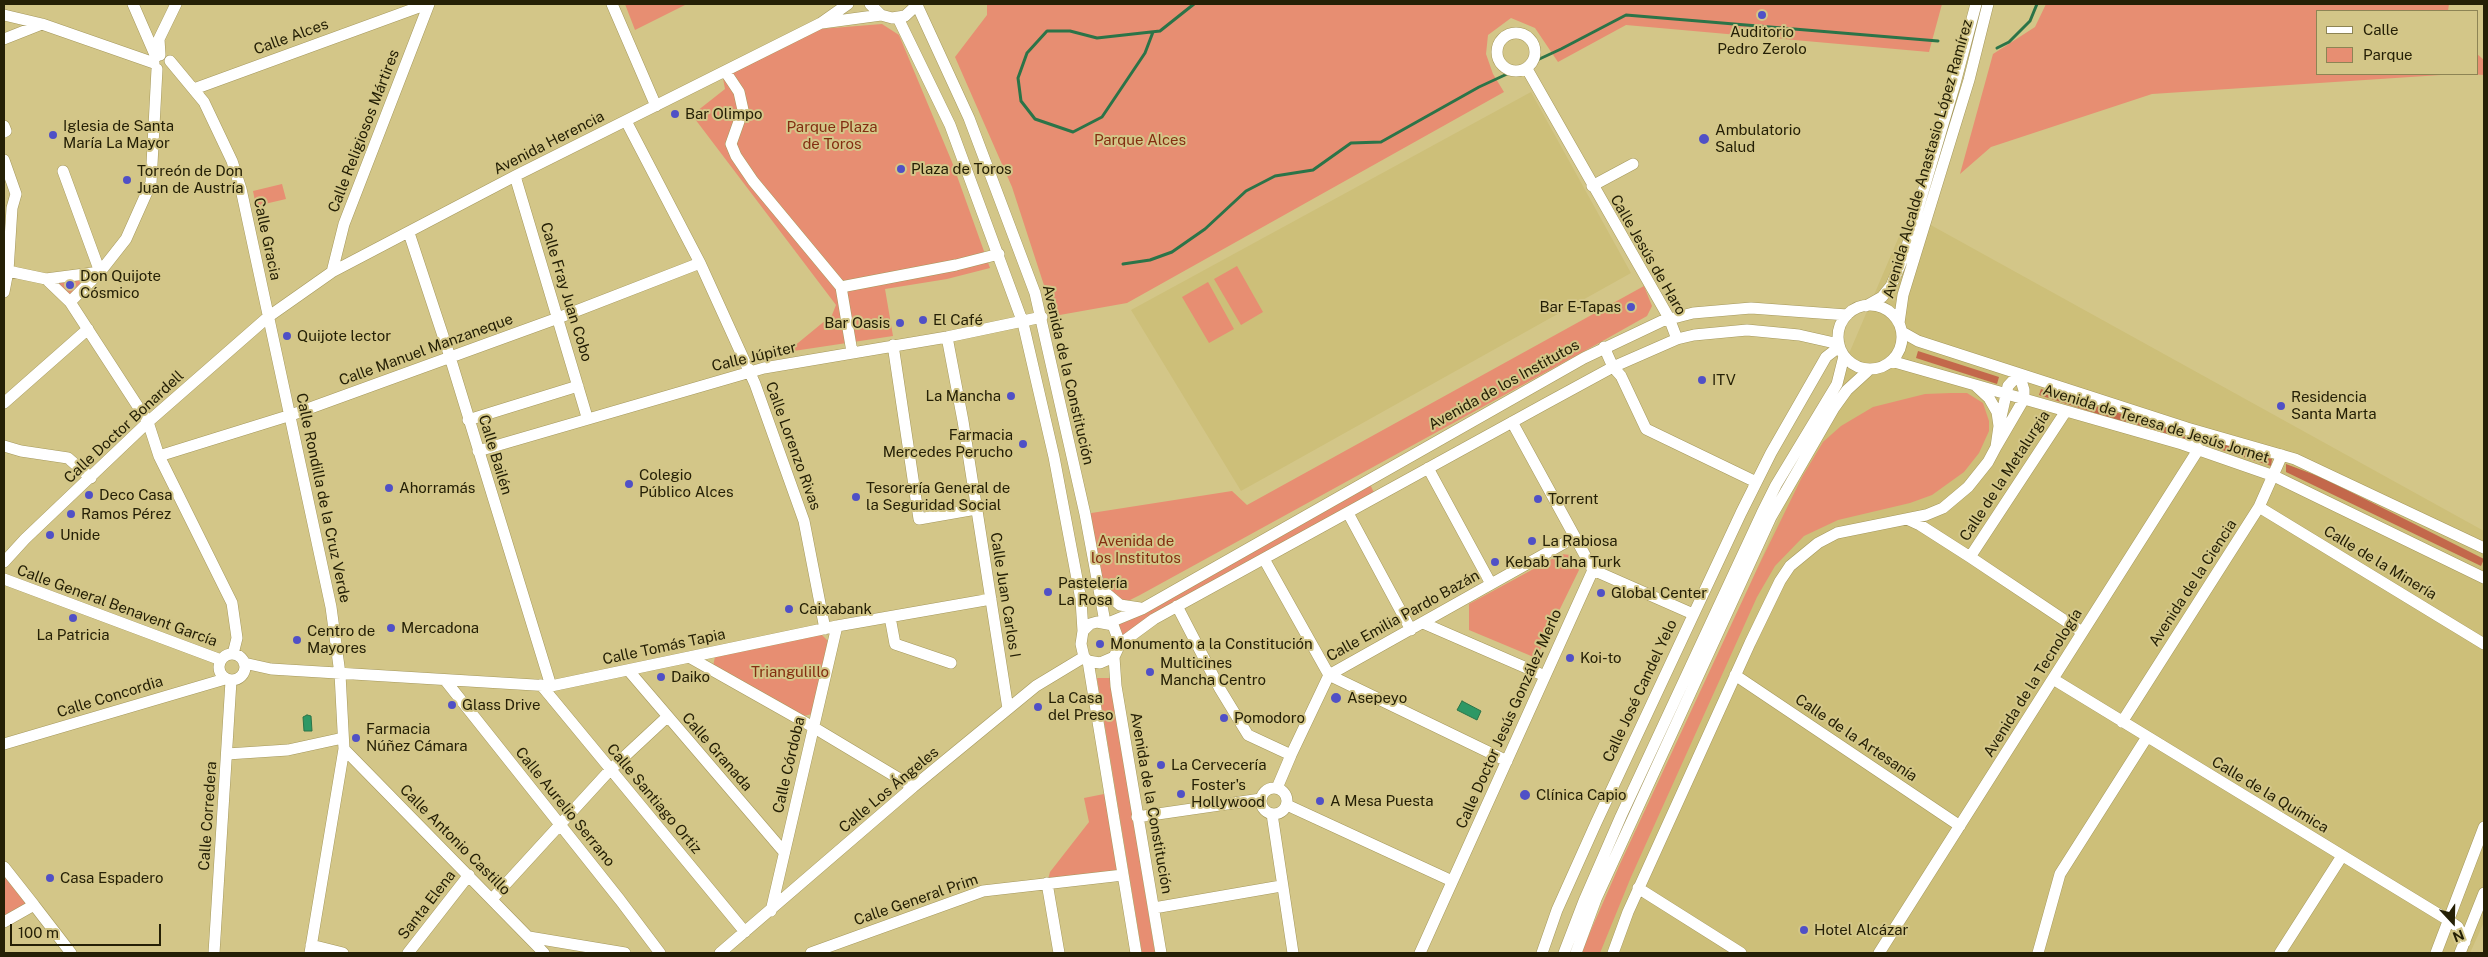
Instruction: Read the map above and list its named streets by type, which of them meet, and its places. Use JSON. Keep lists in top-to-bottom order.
{
  "streets": {
    "street": [
      "Calle Alces",
      "Calle Religiosos Mártires",
      "Avenida Herencia",
      "Avenida Alcalde Anastasio López Ramírez",
      "Calle Gracia",
      "Calle Jesús de Haro",
      "Calle Fray Juan Cobo",
      "Calle Manuel Manzaneque",
      "Calle Júpiter",
      "Avenida de la Constitución",
      "Avenida de los Institutos",
      "Avenida de Teresa de Jesús Jornet",
      "Calle Doctor Bonardell",
      "Calle Lorenzo Rivas",
      "Calle Bailén",
      "Calle de la Metalurgia",
      "Calle Rondilla de la Cruz Verde",
      "Calle de la Minería",
      "Avenida de la Ciencia",
      "Calle Juan Carlos I",
      "Calle General Benavent García",
      "Calle Emilia Pardo Bazán",
      "Calle Tomás Tapia",
      "Avenida de la Tecnología",
      "Calle José Candel Yelo",
      "Calle Concordia",
      "Calle Doctor Jesús González Merlo",
      "Calle de la Artesanía",
      "Calle Granada",
      "Calle Córdoba",
      "Calle Los Ángeles",
      "Calle de la Química",
      "Calle Santiago Ortiz",
      "Calle Aurelio Serrano",
      "Calle Corredera",
      "Calle Antonio Castillo",
      "Calle General Prim",
      "Santa Elena"
    ]
  },
  "crossings": [
    ["Calle Alces", "Calle Religiosos Mártires"],
    ["Calle Alces", "Calle Gracia"],
    ["Calle Religiosos Mártires", "Avenida Herencia"],
    ["Avenida Herencia", "Calle Gracia"],
    ["Avenida Herencia", "Calle Fray Juan Cobo"],
    ["Avenida Herencia", "Calle Doctor Bonardell"],
    ["Avenida Herencia", "Calle Lorenzo Rivas"],
    ["Avenida Herencia", "Calle Bailén"],
    ["Avenida Herencia", "Calle Rondilla de la Cruz Verde"],
    ["Avenida Alcalde Anastasio López Ramírez", "Avenida de los Institutos"],
    ["Avenida Alcalde Anastasio López Ramírez", "Avenida de Teresa de Jesús Jornet"],
    ["Avenida Alcalde Anastasio López Ramírez", "Calle José Candel Yelo"],
    ["Calle Gracia", "Calle Doctor Bonardell"],
    ["Calle Gracia", "Calle Rondilla de la Cruz Verde"],
    ["Calle Jesús de Haro", "Avenida de los Institutos"],
    ["Calle Fray Juan Cobo", "Calle Manuel Manzaneque"],
    ["Calle Fray Juan Cobo", "Calle Júpiter"],
    ["Calle Manuel Manzaneque", "Calle Lorenzo Rivas"],
    ["Calle Manuel Manzaneque", "Calle Bailén"],
    ["Calle Manuel Manzaneque", "Calle Rondilla de la Cruz Verde"],
    ["Calle Júpiter", "Avenida de la Constitución"],
    ["Calle Júpiter", "Calle Lorenzo Rivas"],
    ["Calle Júpiter", "Calle Bailén"],
    ["Calle Júpiter", "Calle Juan Carlos I"],
    ["Avenida de la Constitución", "Avenida de los Institutos"],
    ["Avenida de la Constitución", "Calle Los Ángeles"],
    ["Avenida de los Institutos", "Avenida de Teresa de Jesús Jornet"],
    ["Avenida de los Institutos", "Calle José Candel Yelo"],
    ["Avenida de los Institutos", "Calle Los Ángeles"],
    ["Avenida de Teresa de Jesús Jornet", "Calle de la Metalurgia"],
    ["Avenida de Teresa de Jesús Jornet", "Avenida de la Ciencia"],
    ["Avenida de Teresa de Jesús Jornet", "Avenida de la Tecnología"],
    ["Avenida de Teresa de Jesús Jornet", "Calle José Candel Yelo"],
    ["Calle Doctor Bonardell", "Calle Rondilla de la Cruz Verde"],
    ["Calle Lorenzo Rivas", "Calle Tomás Tapia"],
    ["Calle Bailén", "Calle Tomás Tapia"],
    ["Calle Bailén", "Calle Santiago Ortiz"],
    ["Calle Rondilla de la Cruz Verde", "Calle Tomás Tapia"],
    ["Calle Rondilla de la Cruz Verde", "Calle Antonio Castillo"],
    ["Calle de la Minería", "Avenida de la Ciencia"],
    ["Avenida de la Ciencia", "Calle de la Química"],
    ["Calle Juan Carlos I", "Calle Tomás Tapia"],
    ["Calle Juan Carlos I", "Calle Los Ángeles"],
    ["Calle General Benavent García", "Calle Concordia"],
    ["Calle General Benavent García", "Calle Corredera"],
    ["Calle Tomás Tapia", "Calle Granada"],
    ["Calle Tomás Tapia", "Calle Córdoba"],
    ["Calle Tomás Tapia", "Calle Santiago Ortiz"],
    ["Calle Tomás Tapia", "Calle Aurelio Serrano"],
    ["Avenida de la Tecnología", "Calle de la Artesanía"],
    ["Avenida de la Tecnología", "Calle de la Química"],
    ["Calle Concordia", "Calle Corredera"],
    ["Calle Granada", "Calle Córdoba"],
    ["Calle Córdoba", "Calle Los Ángeles"],
    ["Calle Los Ángeles", "Calle Santiago Ortiz"],
    ["Calle Antonio Castillo", "Santa Elena"]
  ],
  "parks": [
    "Parque Plaza de Toros",
    "Parque Alces",
    "Avenida de los Institutos",
    "Triangulillo"
  ],
  "places": [
    "Auditorio Pedro Zerolo",
    "Bar Olimpo",
    "Iglesia de Santa María La Mayor",
    "Ambulatorio Salud",
    "Plaza de Toros",
    "Torreón de Don Juan de Austría",
    "Don Quijote Cósmico",
    "Bar E-Tapas",
    "El Café",
    "Bar Oasis",
    "Quijote lector",
    "ITV",
    "La Mancha",
    "Residencia Santa Marta",
    "Farmacia Mercedes Perucho",
    "Colegio Público Alces",
    "Ahorramás",
    "Deco Casa",
    "Tesorería General de la Seguridad Social",
    "Torrent",
    "Ramos Pérez",
    "Unide",
    "La Rabiosa",
    "Kebab Taha Turk",
    "Pastelería La Rosa",
    "Global Center",
    "Caixabank",
    "La Patricia",
    "Mercadona",
    "Centro de Mayores",
    "Monumento a la Constitución",
    "Koi-to",
    "Multicines Mancha Centro",
    "Daiko",
    "Asepeyo",
    "Glass Drive",
    "La Casa del Preso",
    "Pomodoro",
    "Farmacia Núñez Cámara",
    "La Cervecería",
    "Foster's Hollywood",
    "Clínica Capio",
    "A Mesa Puesta",
    "Casa Espadero",
    "Hotel Alcázar"
  ],
  "legend": ["Calle", "Parque"],
  "scale_bar": "100 m",
  "north": "bottom"
}
